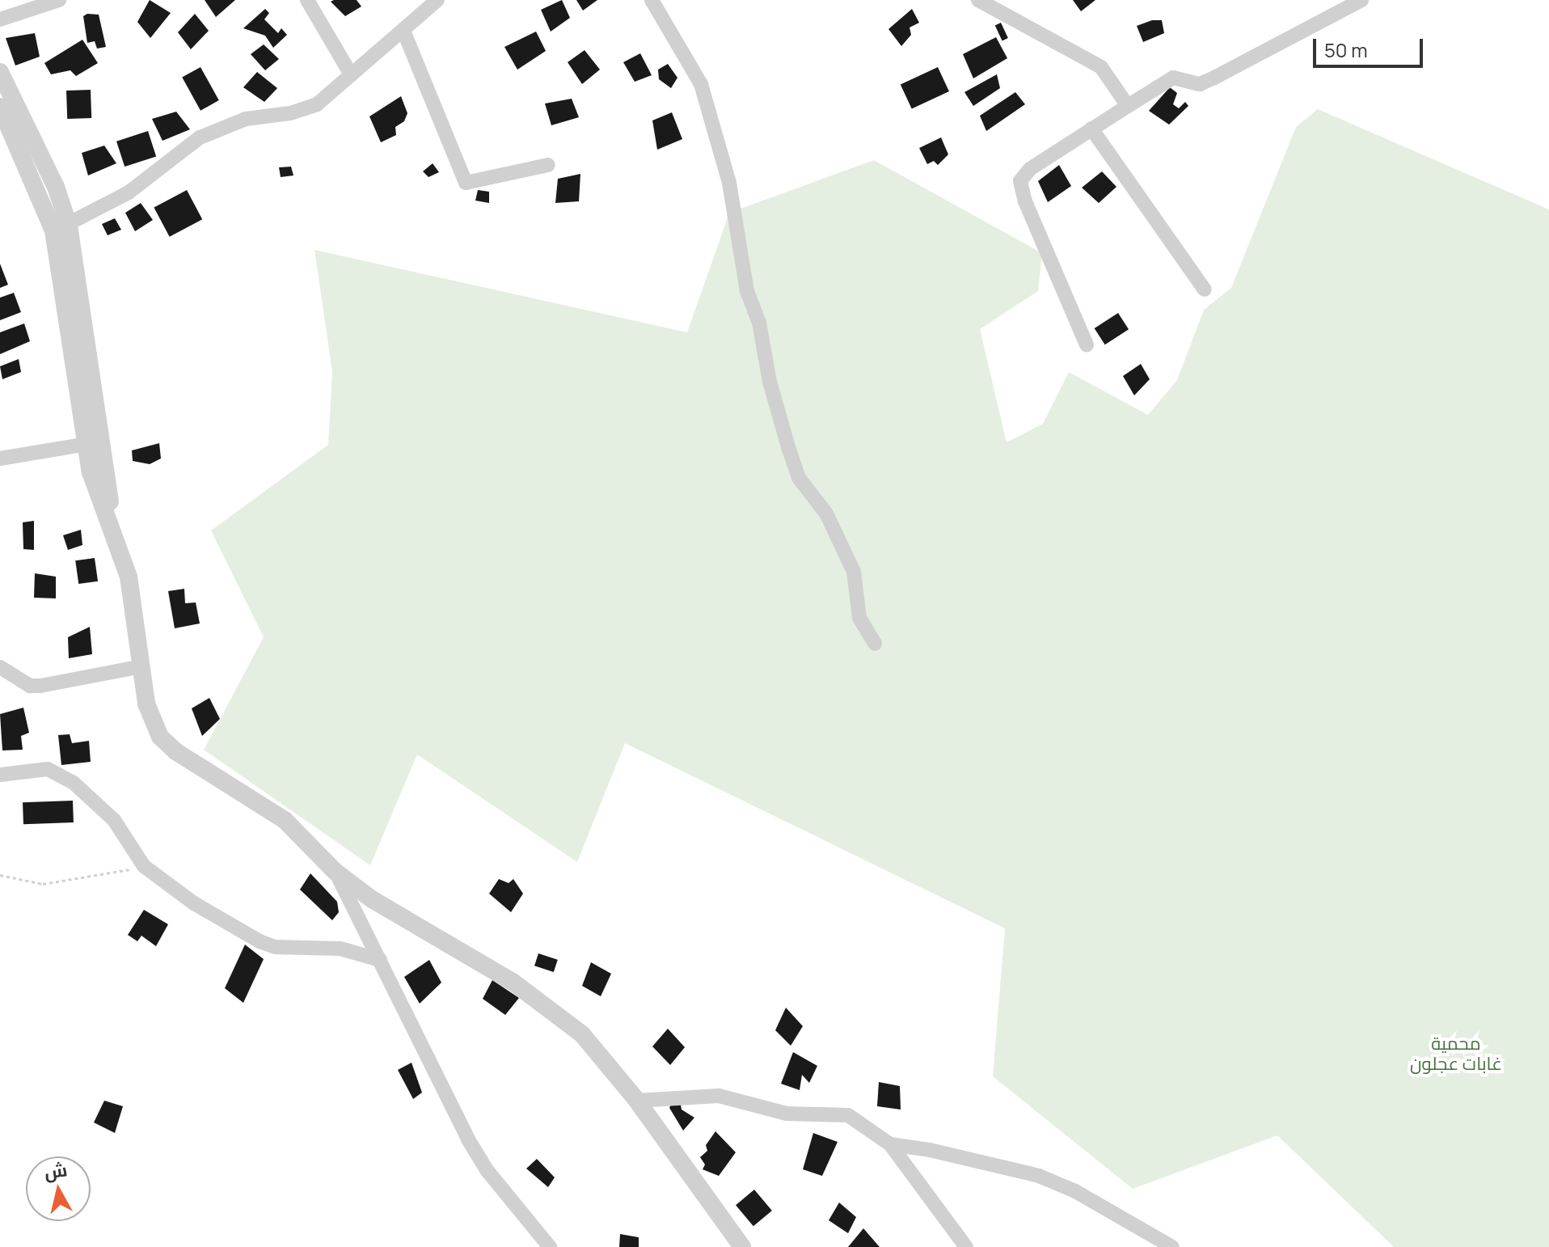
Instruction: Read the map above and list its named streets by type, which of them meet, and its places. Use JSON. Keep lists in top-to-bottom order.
{
  "parks": ["محمية غابات عجلون"],
  "scale_bar": "50 m",
  "north": "top"
}
